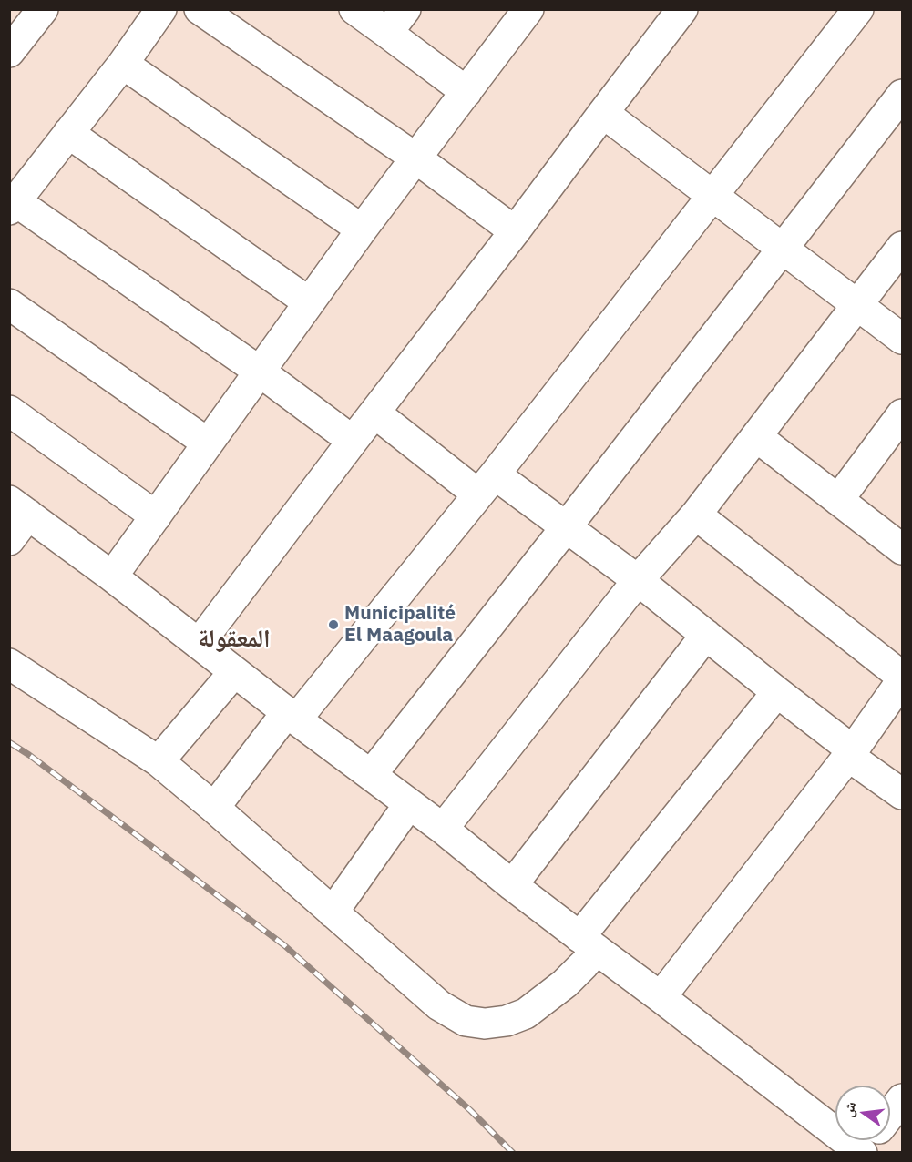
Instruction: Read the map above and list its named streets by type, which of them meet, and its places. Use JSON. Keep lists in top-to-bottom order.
{
  "districts": ["المعقولة"],
  "places": ["Municipalité El Maagoula"],
  "north": "left"
}
